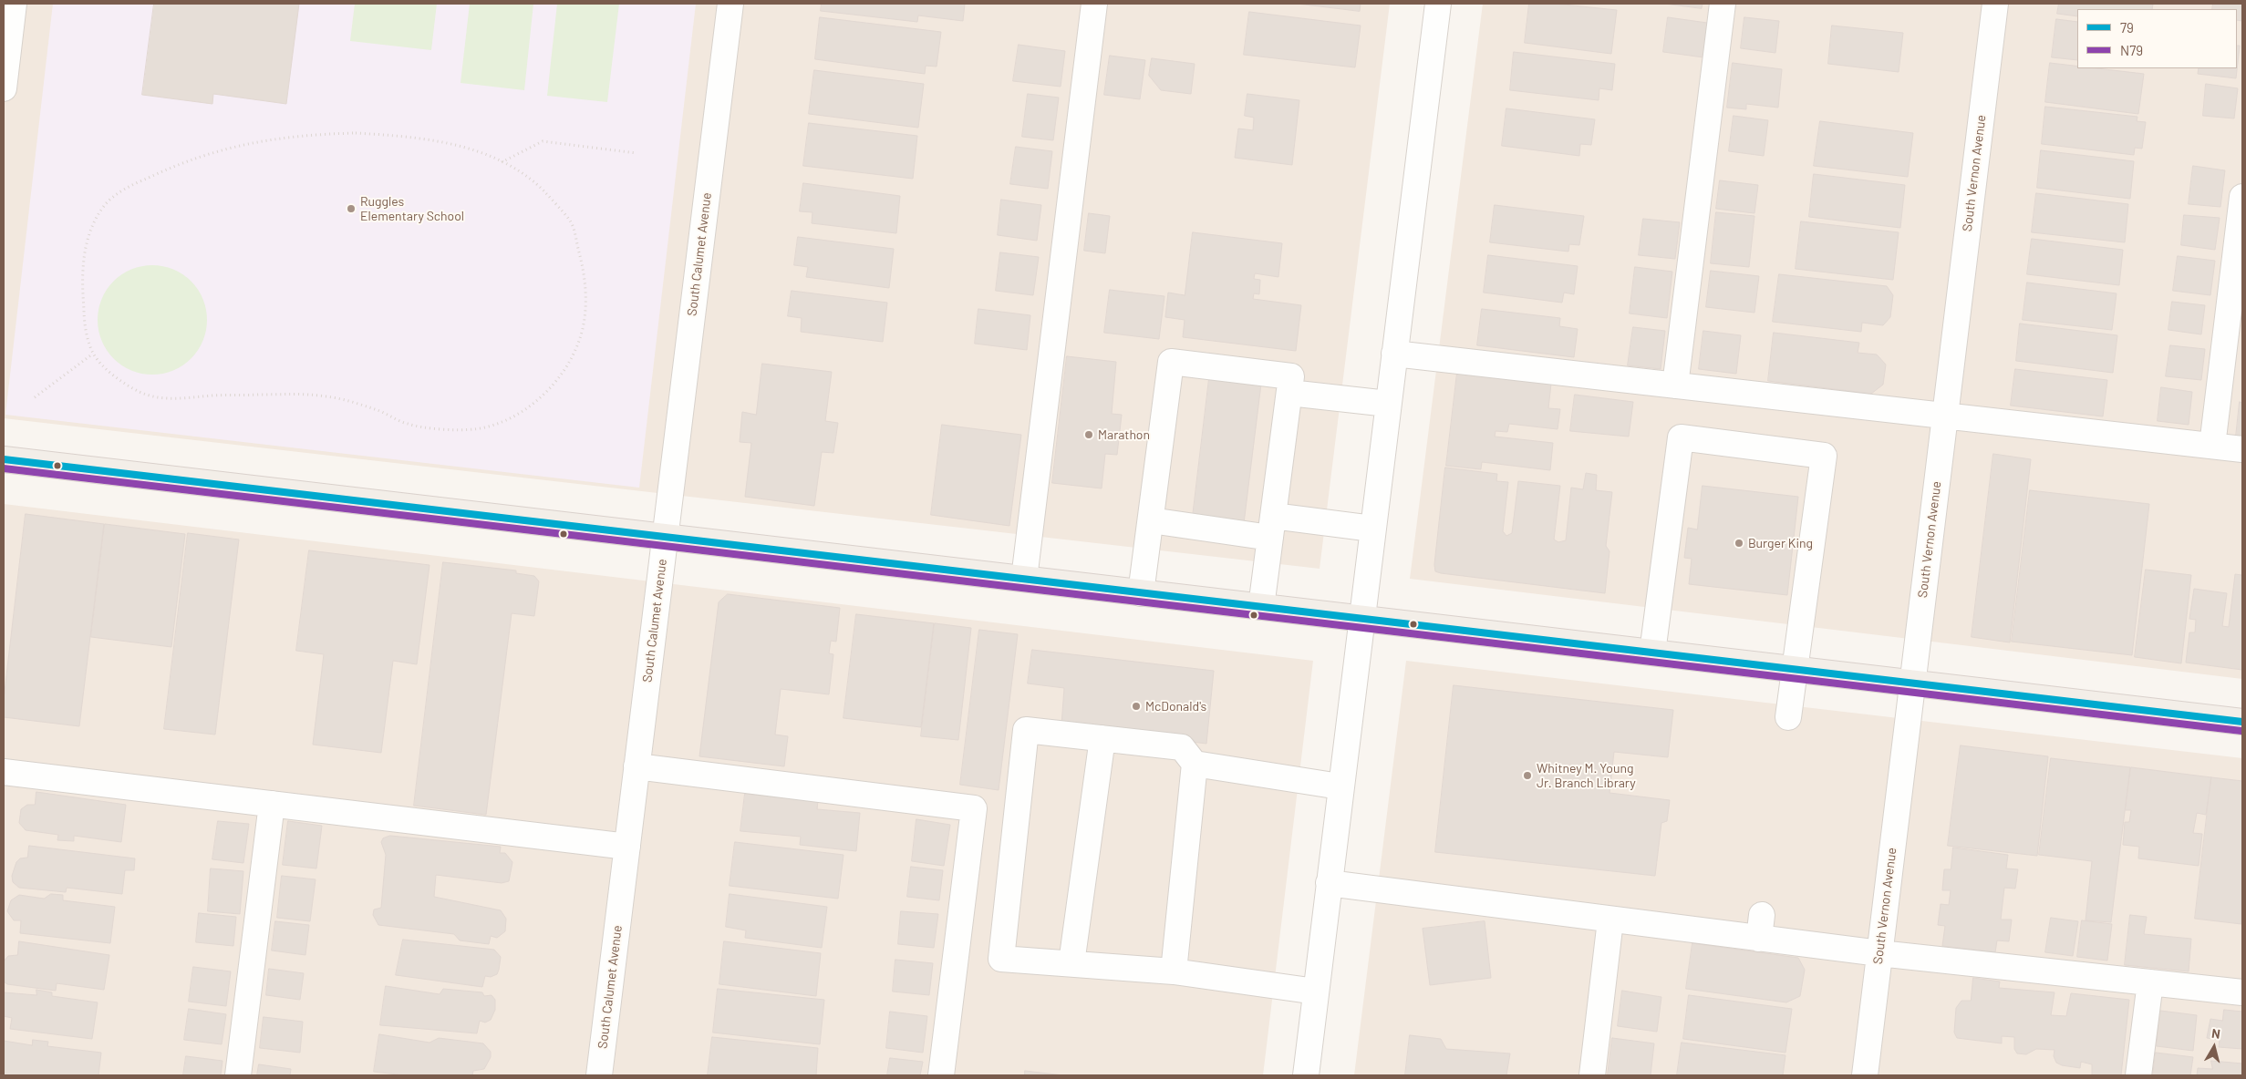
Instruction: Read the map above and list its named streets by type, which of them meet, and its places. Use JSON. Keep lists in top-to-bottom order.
{
  "streets": {
    "street": ["South Vernon Avenue", "South Calumet Avenue"]
  },
  "places": [
    "Ruggles Elementary School",
    "Marathon",
    "Burger King",
    "McDonald's",
    "Whitney M. Young Jr. Branch Library"
  ],
  "lines": ["transit line 79", "transit line N79"],
  "legend": ["79", "N79"],
  "north": "top"
}
